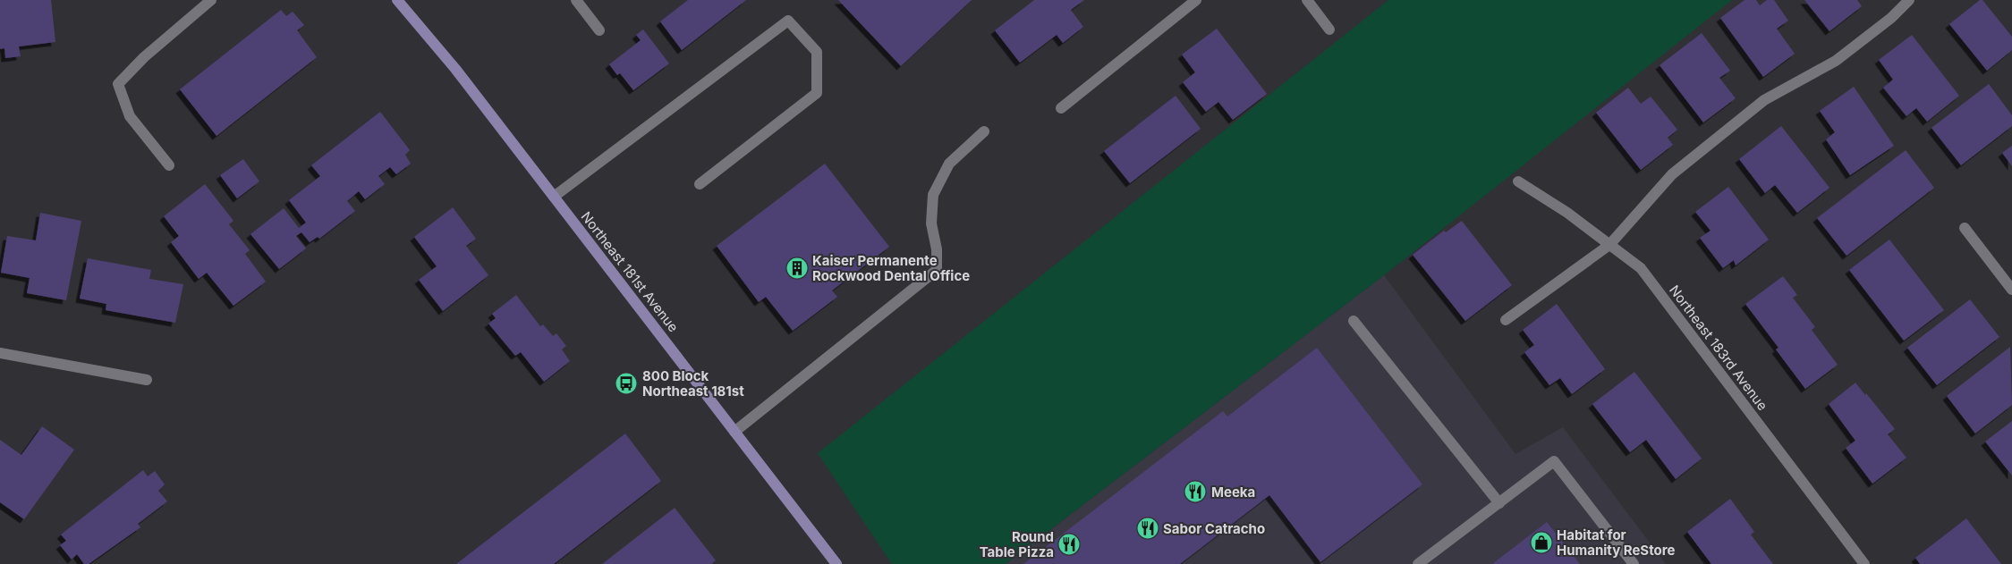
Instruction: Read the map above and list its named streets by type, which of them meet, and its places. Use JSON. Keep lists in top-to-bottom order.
{
  "streets": {
    "main road": ["Northeast 181st Avenue"],
    "street": ["Northeast 183rd Avenue"]
  },
  "places": {
    "building": ["Kaiser Permanente Rockwood Dental Office"],
    "bus stop": ["800 Block Northeast 181st"],
    "restaurant": ["Meeka", "Sabor Catracho", "Round Table Pizza"],
    "shop": ["Habitat for Humanity ReStore"]
  }
}
